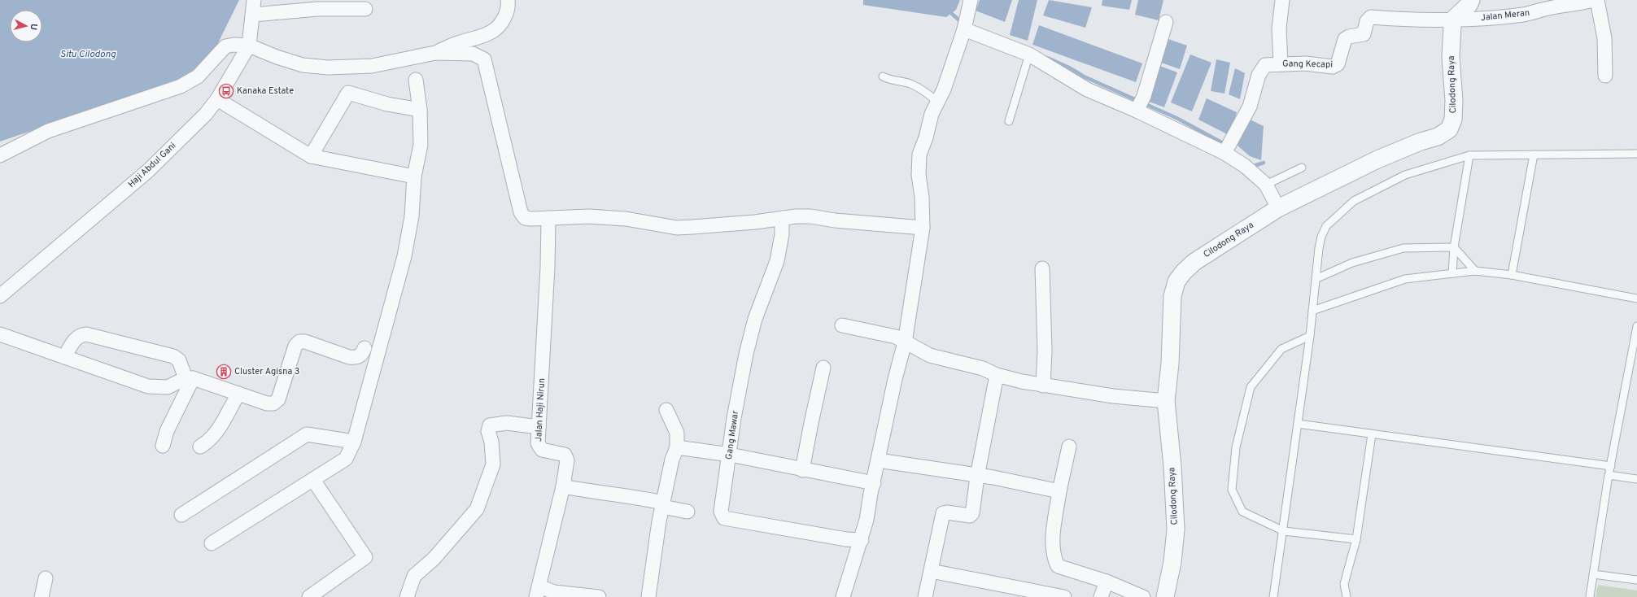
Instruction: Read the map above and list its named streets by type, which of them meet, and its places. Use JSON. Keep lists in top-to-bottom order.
{
  "streets": {
    "street": [
      "Jalan Meran",
      "Gang Kecapi",
      "Cilodong Raya",
      "Haji Abdul Gani",
      "Jalan Haji Nirun",
      "Gang Mawar"
    ]
  },
  "crossings": [
    ["Jalan Meran", "Gang Kecapi"],
    ["Jalan Meran", "Cilodong Raya"],
    ["Gang Kecapi", "Cilodong Raya"]
  ],
  "water": ["Situ Cilodong"],
  "places": {
    "bus stop": ["Kanaka Estate"],
    "building": ["Cluster Agisna 3"]
  },
  "north": "right"
}
